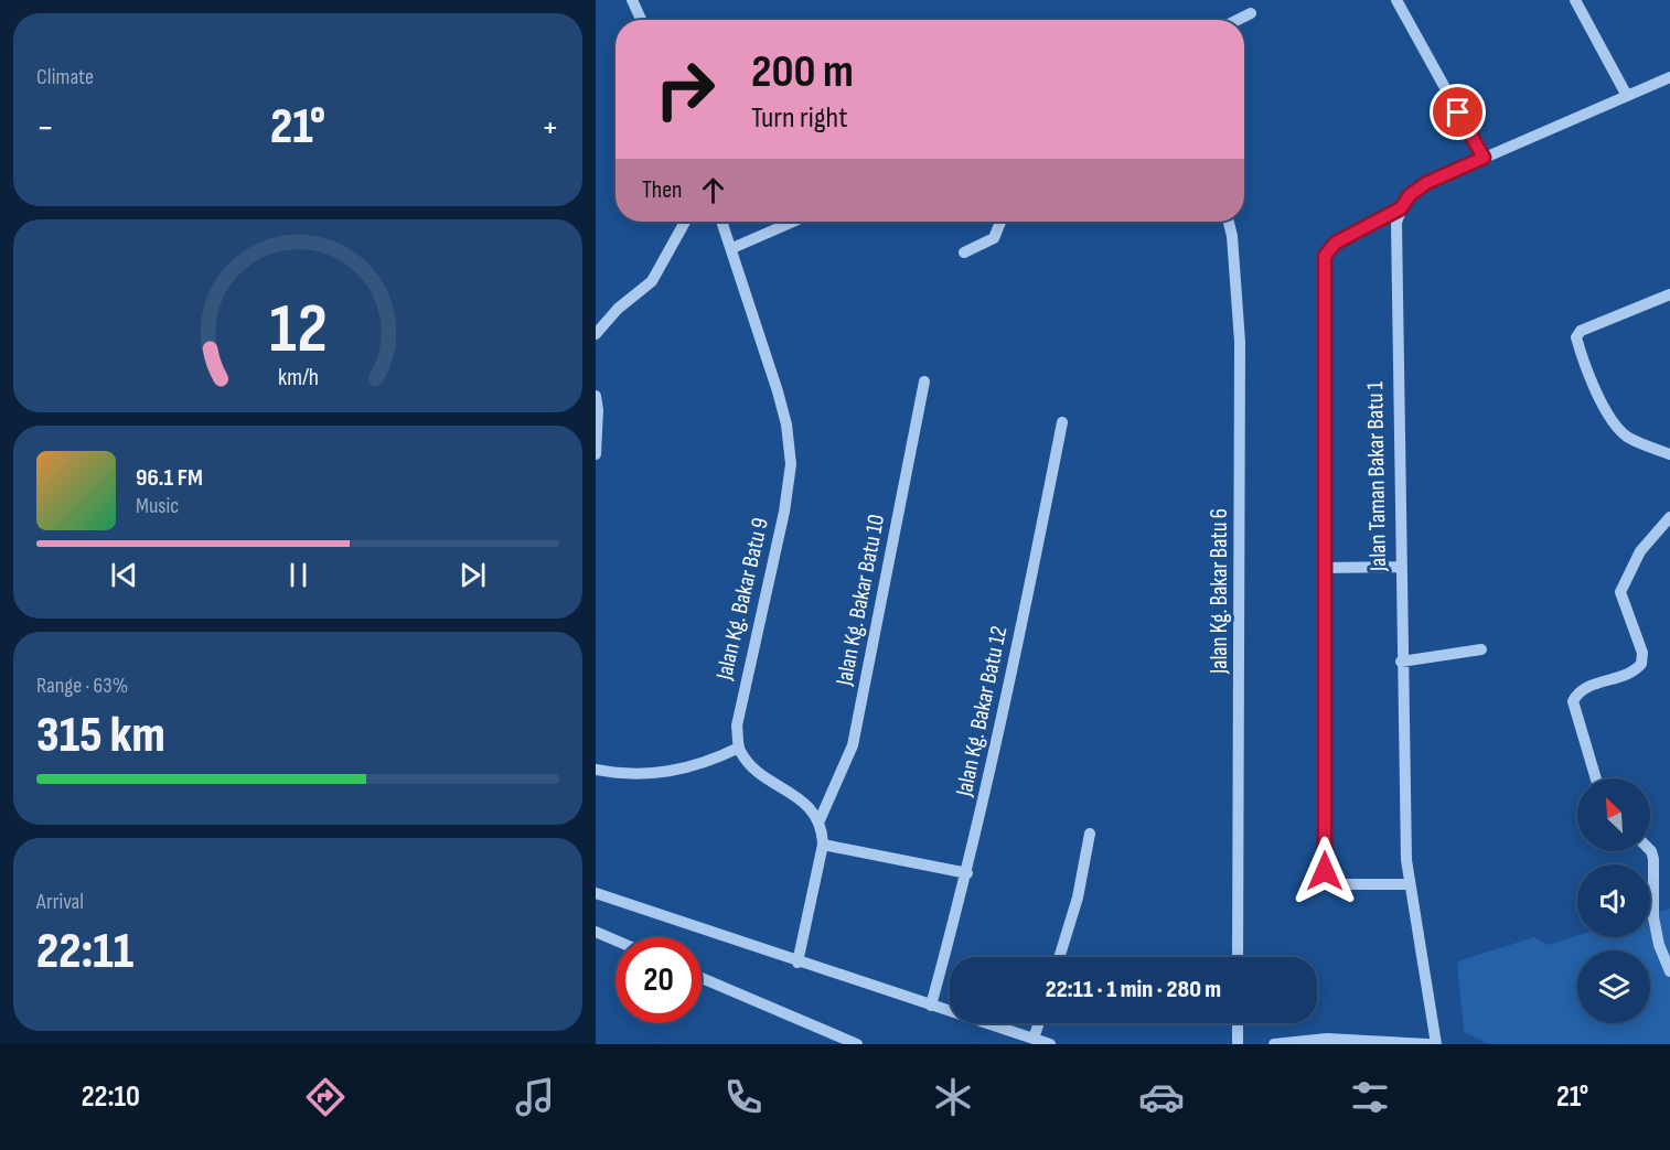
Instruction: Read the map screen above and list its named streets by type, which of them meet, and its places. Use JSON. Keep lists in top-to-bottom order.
{
  "streets": {
    "street": [
      "Jalan Taman Bakar Batu 1",
      "Jalan Kg. Bakar Batu 6",
      "Jalan Kg. Bakar Batu 9",
      "Jalan Kg. Bakar Batu 10",
      "Jalan Kg. Bakar Batu 12"
    ]
  },
  "north": "top left",
  "page": {
    "tile": [
      "Climate",
      ["Range · 63%", "315 km"],
      ["Arrival", "22:11"]
    ],
    "turn": ["200 m", "Turn right"],
    "heat": ["−", "21°", "+"],
    "then": "Then",
    "song": ["96.1 FM", "Music"],
    "limit": "20",
    "trip": "22:11 · 1 min · 280 m",
    "tabs": ["22:10", "21°"],
    "gauge": ["12", "km/h"]
  }
}
